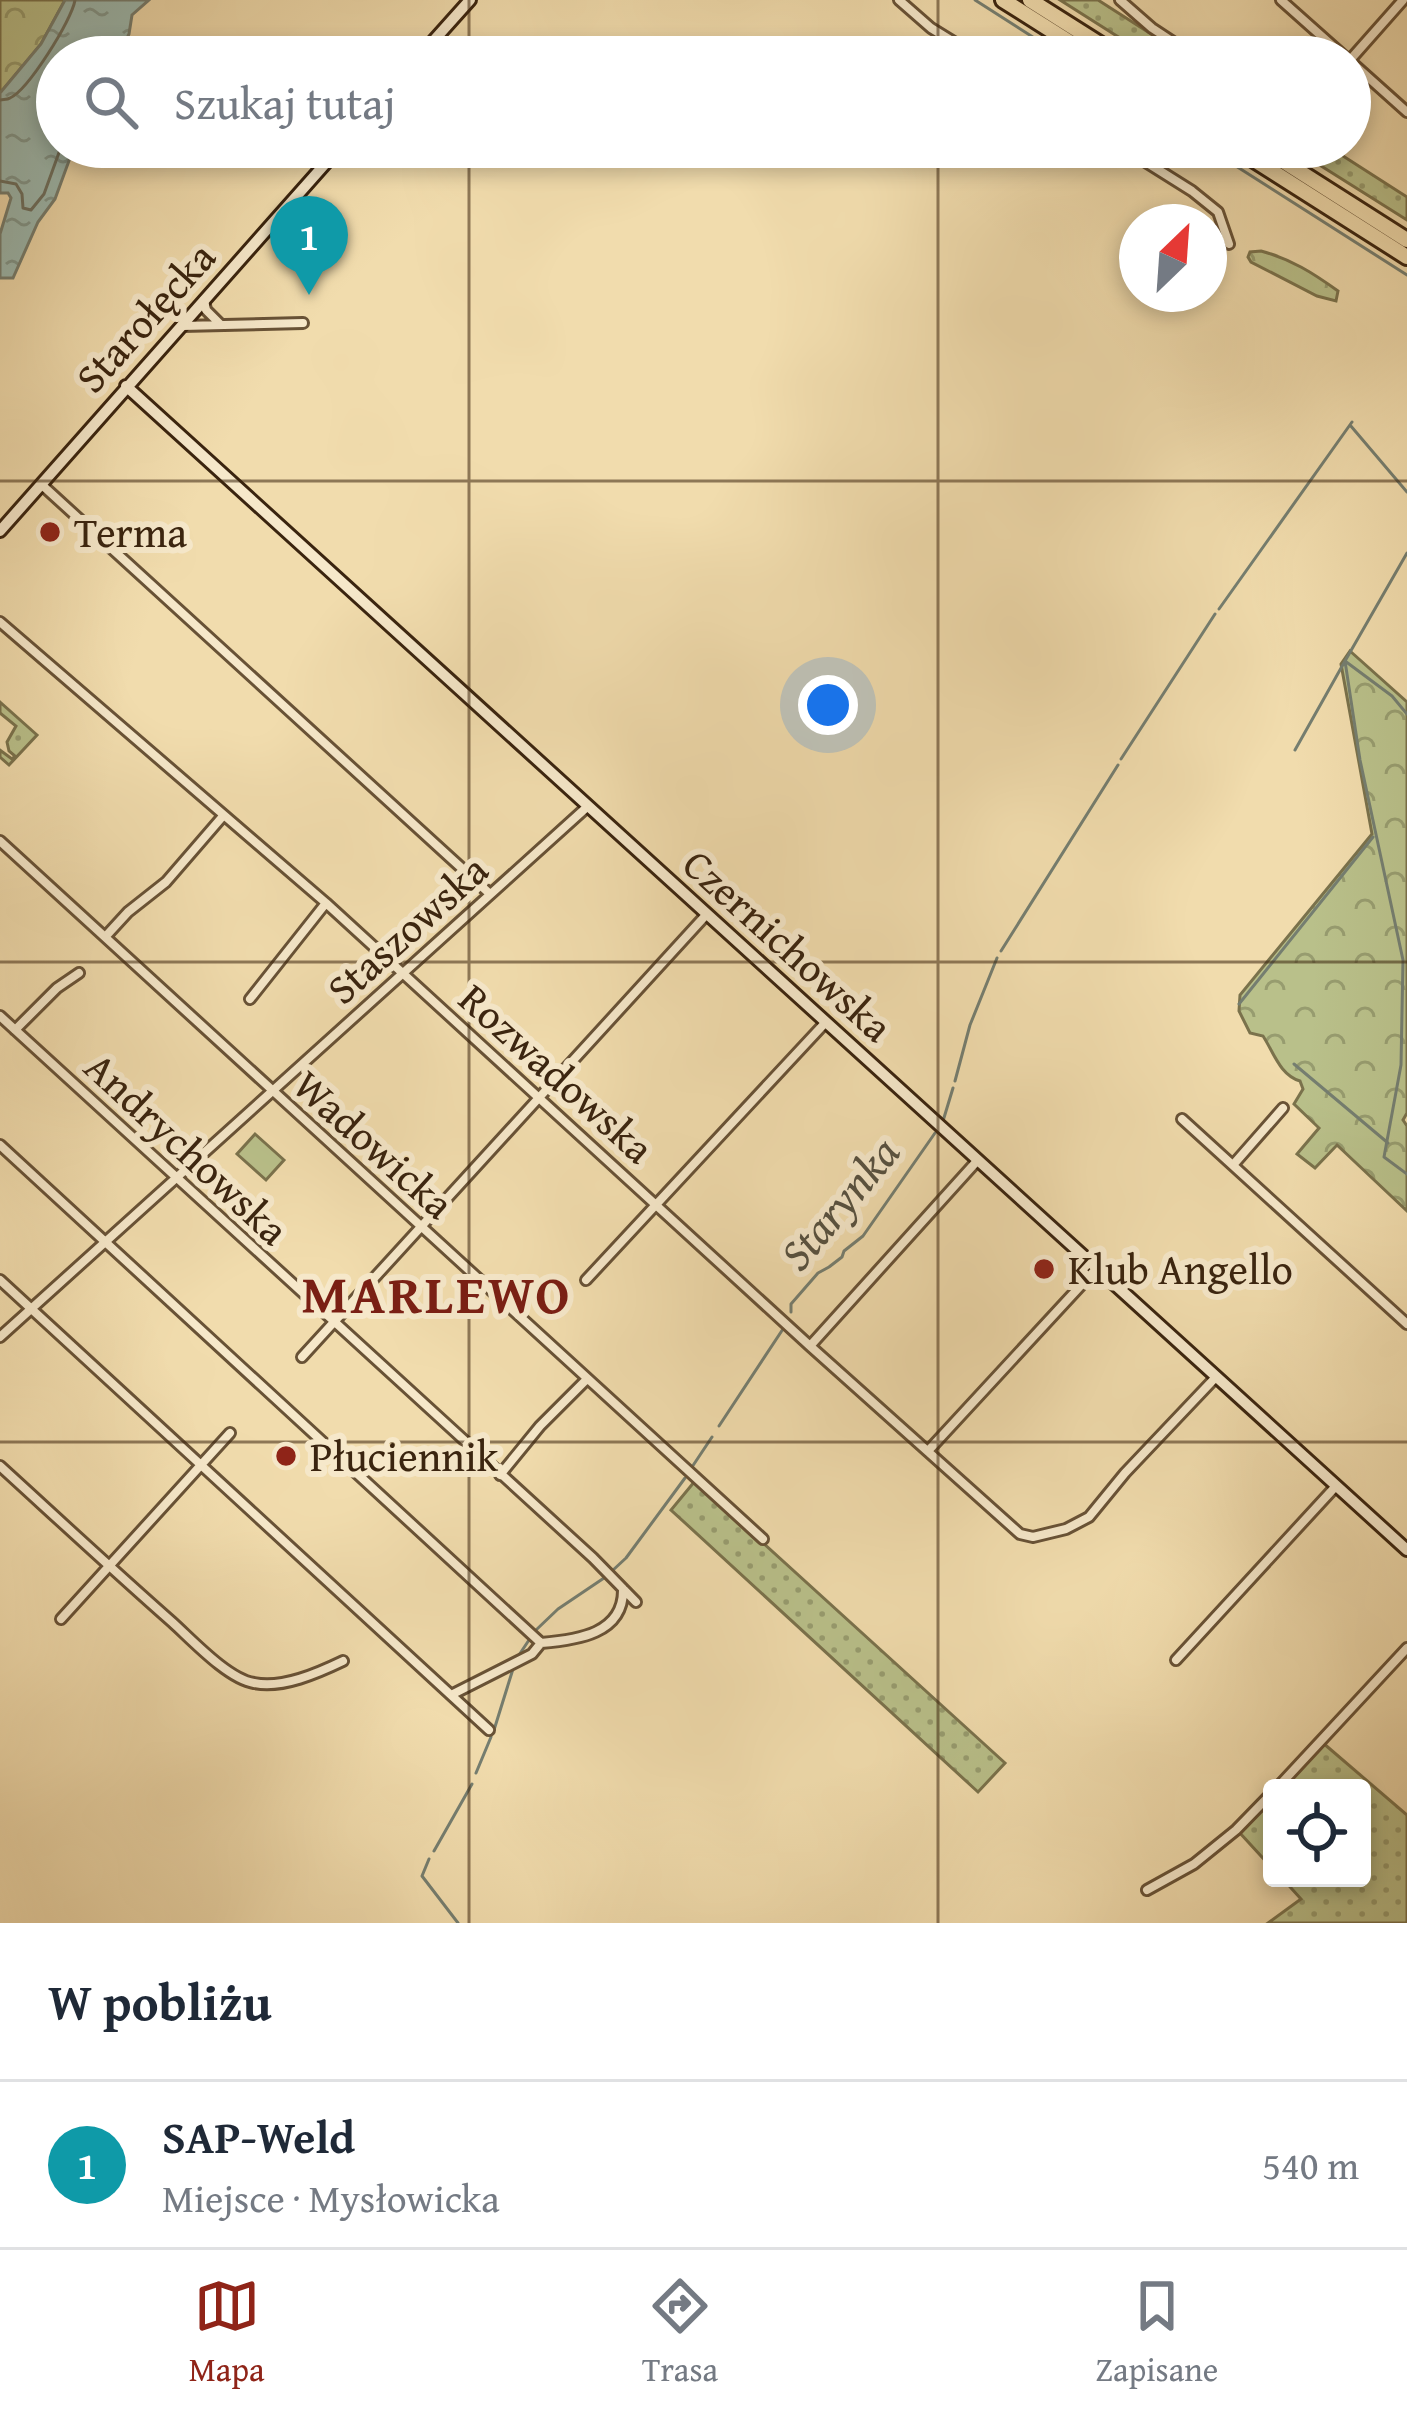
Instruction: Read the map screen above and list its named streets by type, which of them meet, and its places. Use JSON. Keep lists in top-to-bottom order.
{
  "streets": {
    "street": [
      "Starołęcka",
      "Staszowska",
      "Czernichowska",
      "Rozwadowska",
      "Wadowicka",
      "Andrychowska"
    ]
  },
  "crossings": [
    ["Starołęcka", "Czernichowska"],
    ["Staszowska", "Czernichowska"],
    ["Staszowska", "Rozwadowska"],
    ["Staszowska", "Wadowicka"],
    ["Staszowska", "Andrychowska"],
    ["Czernichowska", "Rozwadowska"]
  ],
  "districts": ["MARLEWO"],
  "water": ["Starynka"],
  "places": ["Terma", "Klub Angello", "Płuciennik"],
  "north": "top right",
  "page": {
    "search": "Szukaj tutaj",
    "pins": "1",
    "heading": "W pobliżu",
    "list": [
      {
        "mark": "1",
        "name": "SAP-Weld",
        "note": "Miejsce · Mysłowicka",
        "value": "540 m"
      }
    ],
    "nav": ["Mapa", "Trasa", "Zapisane"]
  }
}
